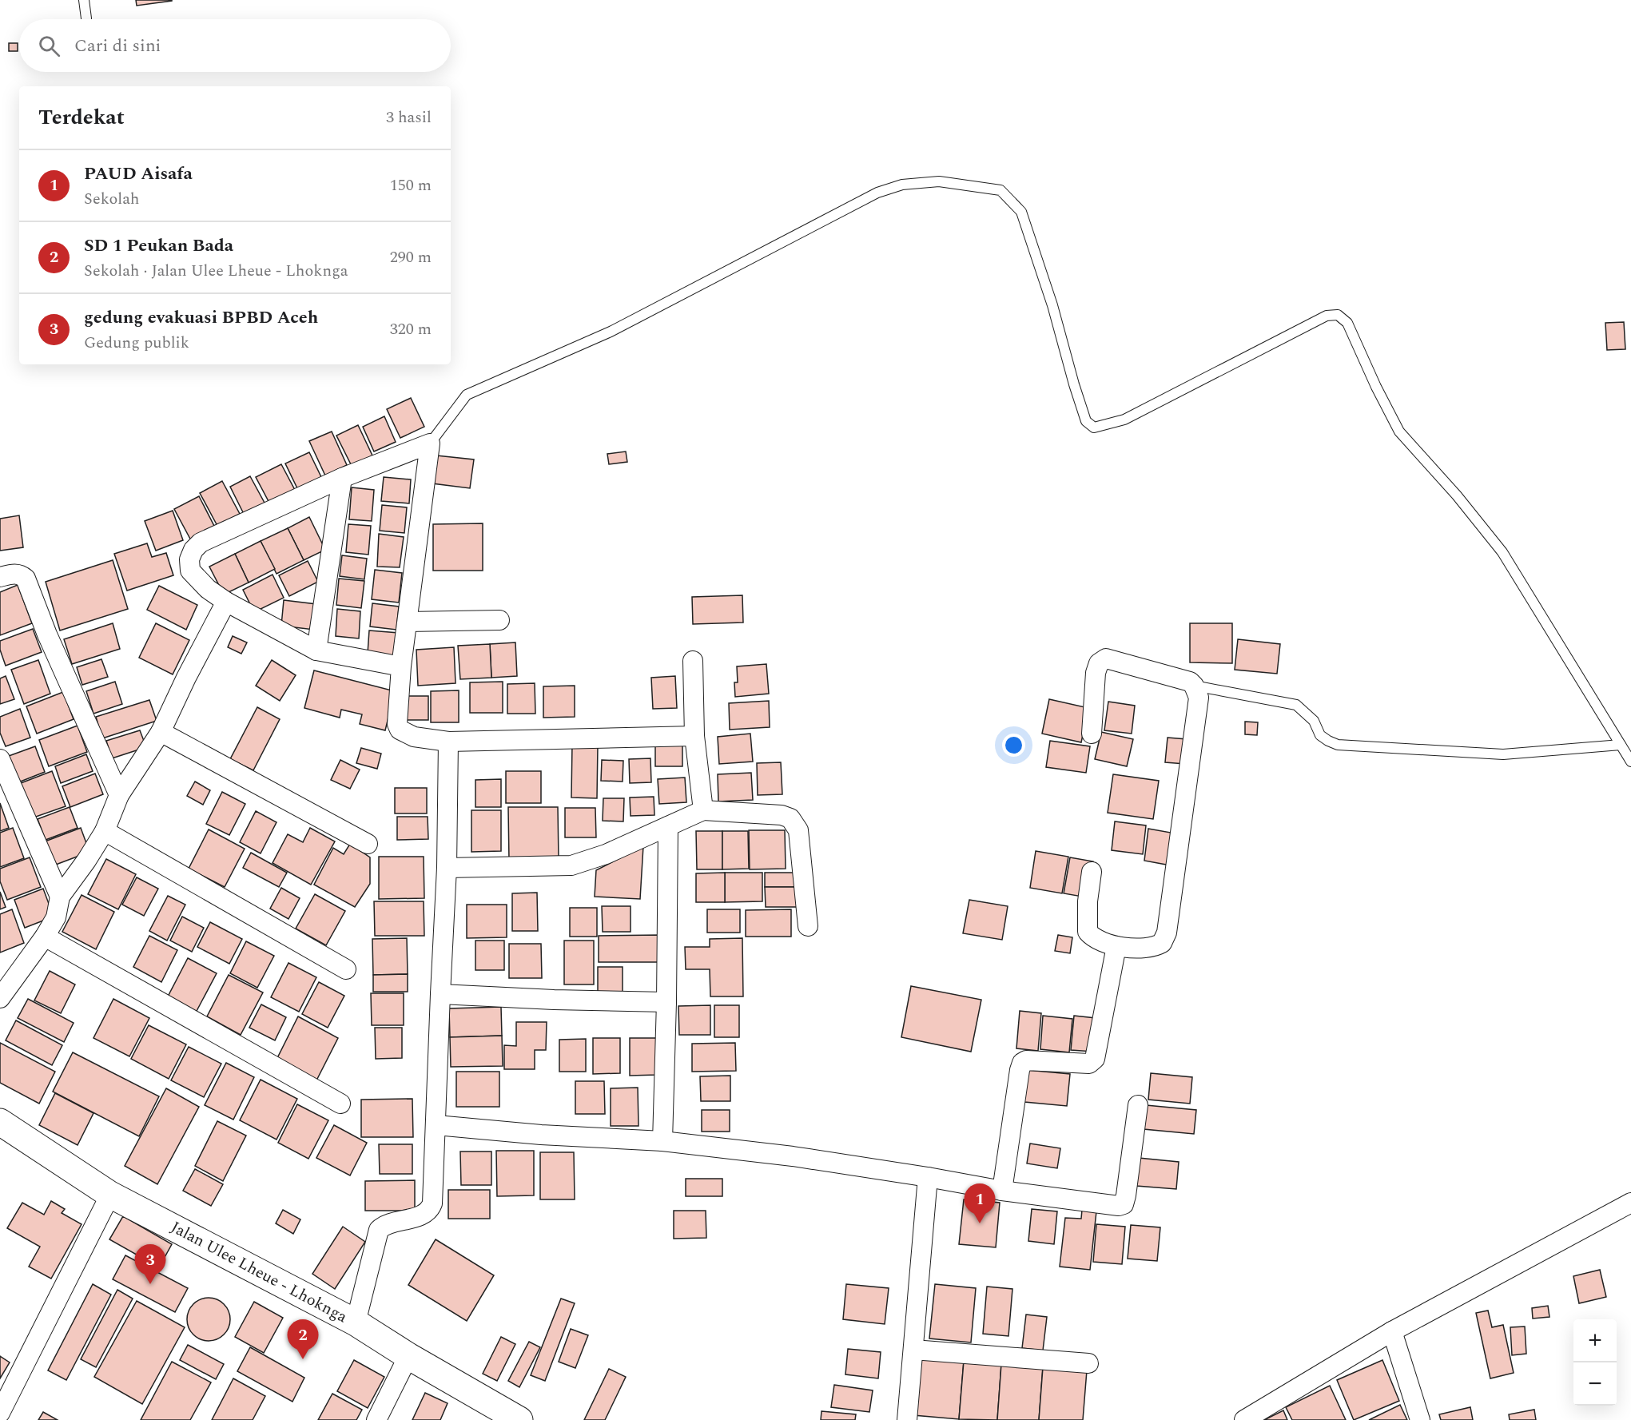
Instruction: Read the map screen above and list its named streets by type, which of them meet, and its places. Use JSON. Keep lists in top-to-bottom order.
{
  "streets": {
    "highway": ["Jalan Ulee Lheue - Lhoknga"]
  },
  "page": {
    "search": "Cari di sini",
    "heading": ["Terdekat", "3 hasil"],
    "list": [
      {
        "mark": "1",
        "name": "PAUD Aisafa",
        "note": "Sekolah",
        "value": "150 m"
      },
      {
        "mark": "2",
        "name": "SD 1 Peukan Bada",
        "note": "Sekolah · Jalan Ulee Lheue - Lhoknga",
        "value": "290 m"
      },
      {
        "mark": "3",
        "name": "gedung evakuasi BPBD Aceh",
        "note": "Gedung publik",
        "value": "320 m"
      }
    ],
    "pins": ["1", "3", "2"],
    "map_buttons": ["+", "−"]
  }
}
